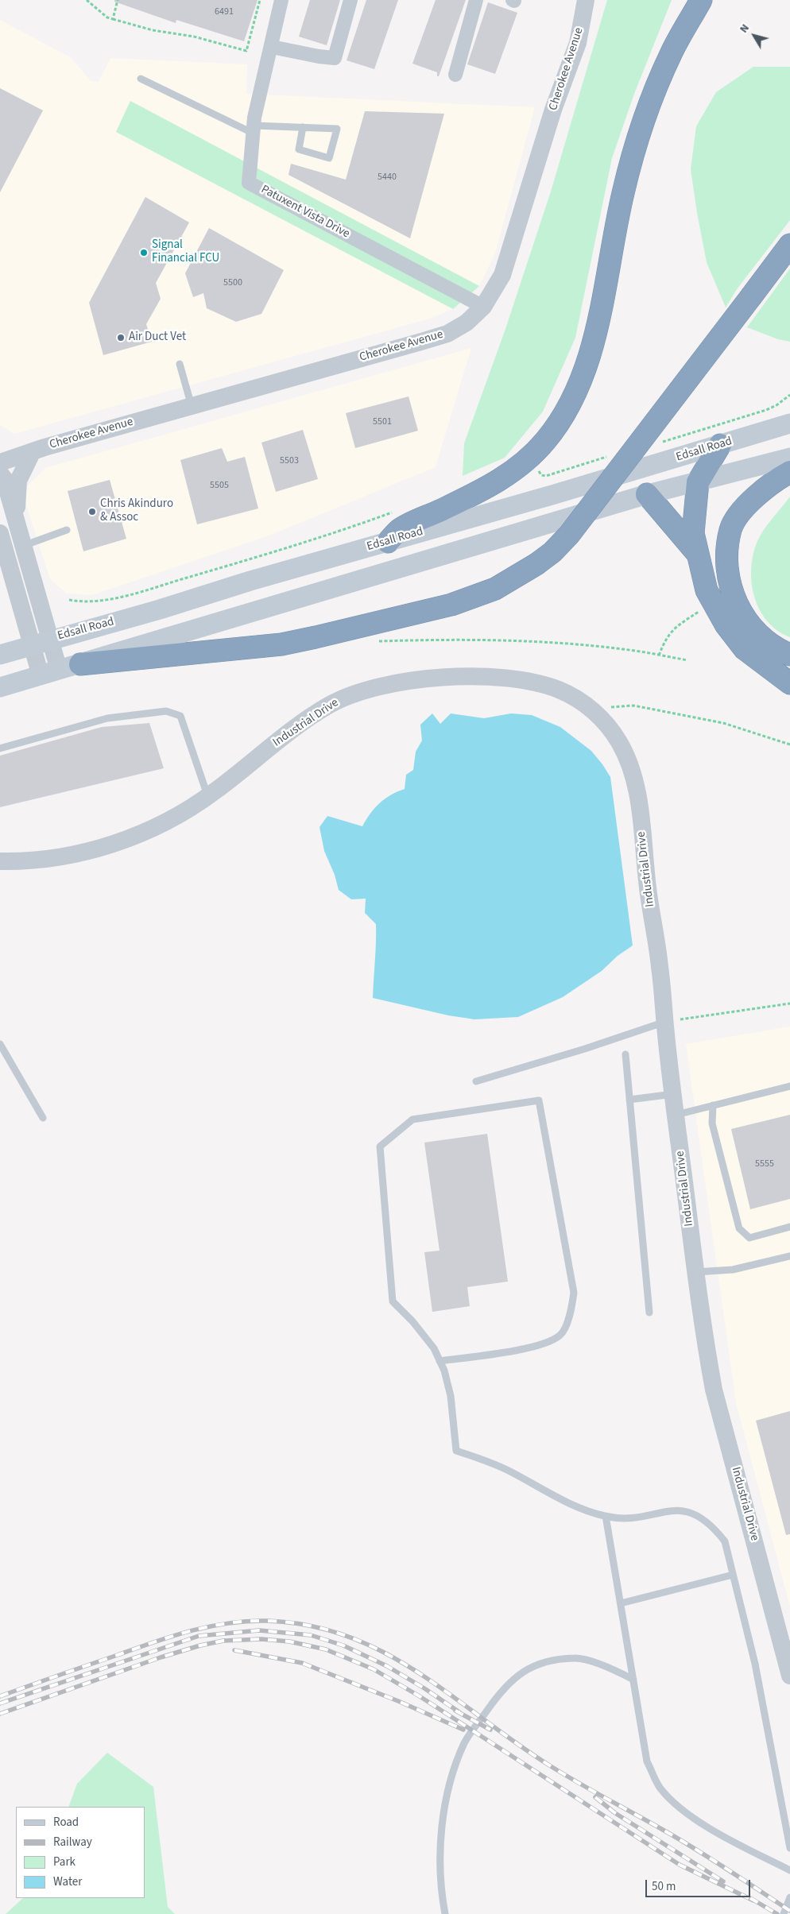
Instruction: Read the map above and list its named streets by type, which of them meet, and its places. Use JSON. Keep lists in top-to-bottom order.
{
  "streets": {
    "main road": ["Edsall Road"],
    "street": ["Cherokee Avenue", "Patuxent Vista Drive", "Industrial Drive"]
  },
  "crossings": [
    ["Cherokee Avenue", "Patuxent Vista Drive"]
  ],
  "places": ["Signal Financial FCU", "Air Duct Vet", "Chris Akinduro & Assoc"],
  "house_numbers": [
    "6491",
    "5440",
    "5500",
    "5501",
    "5503",
    "5505",
    "5555"
  ],
  "legend": [
    "Road",
    "Railway",
    "Park",
    "Water"
  ],
  "scale_bar": "50 m",
  "north": "top left"
}
